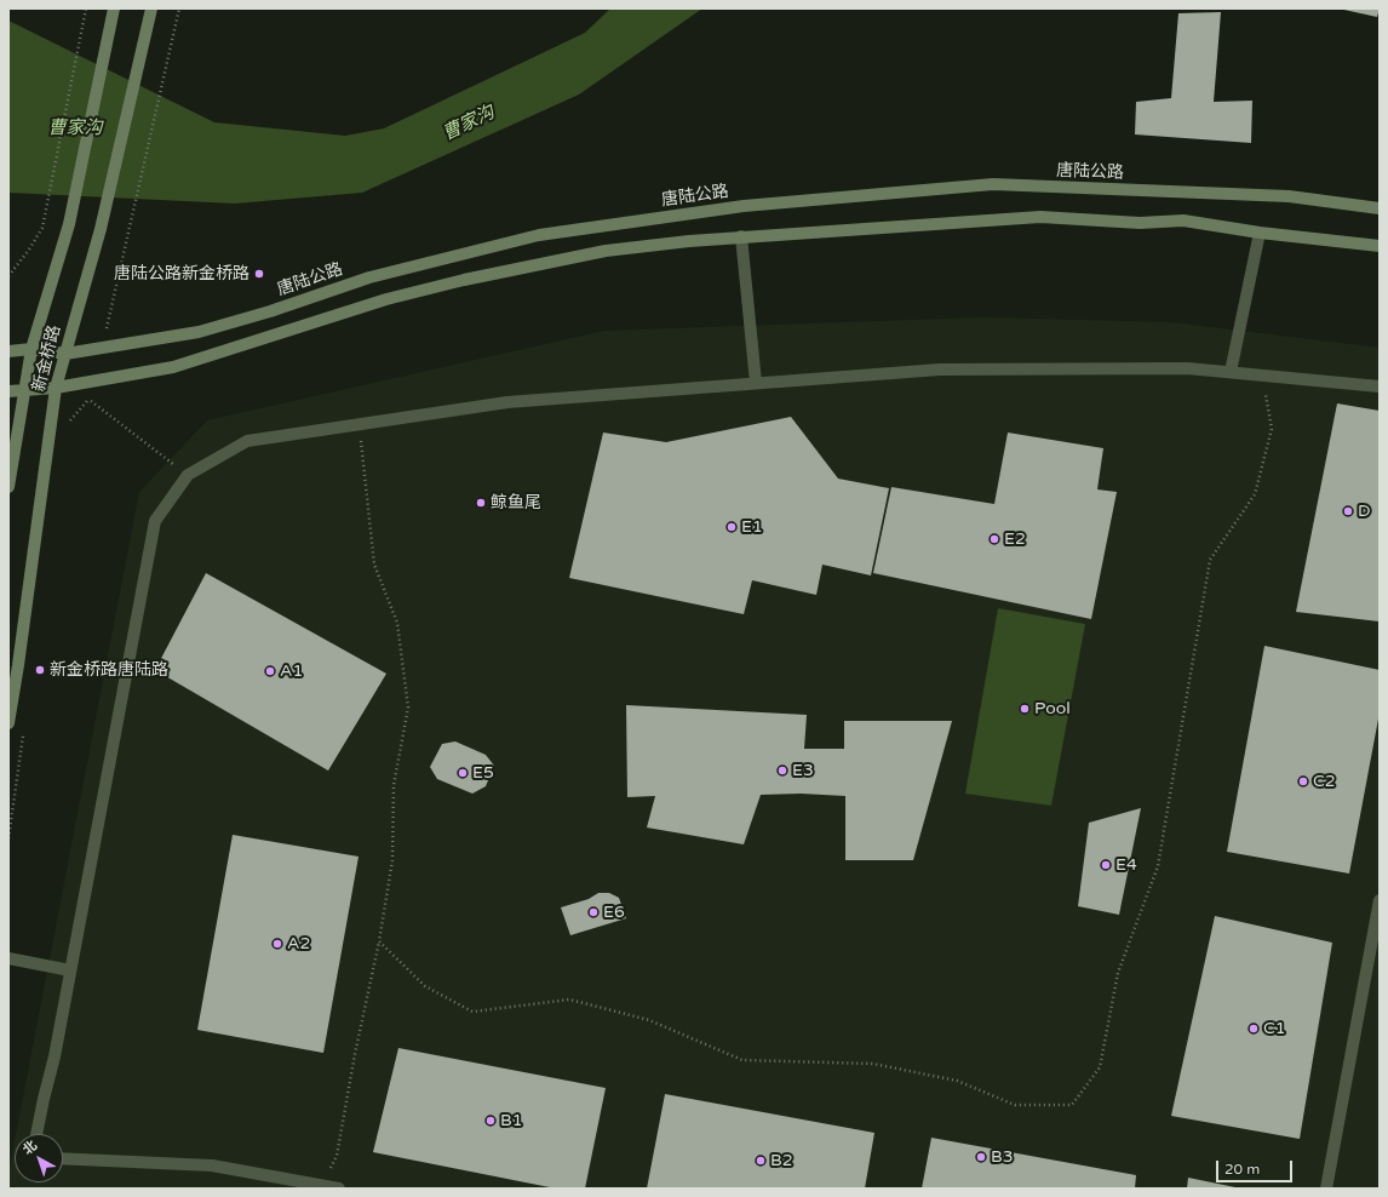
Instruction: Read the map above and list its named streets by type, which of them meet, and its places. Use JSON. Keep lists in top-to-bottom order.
{
  "streets": {
    "main road": ["唐陆公路", "新金桥路"]
  },
  "crossings": [
    ["唐陆公路", "新金桥路"]
  ],
  "water": ["曹家沟"],
  "places": [
    "唐陆公路新金桥路",
    "鲸鱼尾",
    "D",
    "E1",
    "E2",
    "新金桥路唐陆路",
    "A1",
    "Pool",
    "E3",
    "E5",
    "C2",
    "E4",
    "E6",
    "A2",
    "C1",
    "B1",
    "B3",
    "B2"
  ],
  "scale_bar": "20 m",
  "north": "top left"
}
